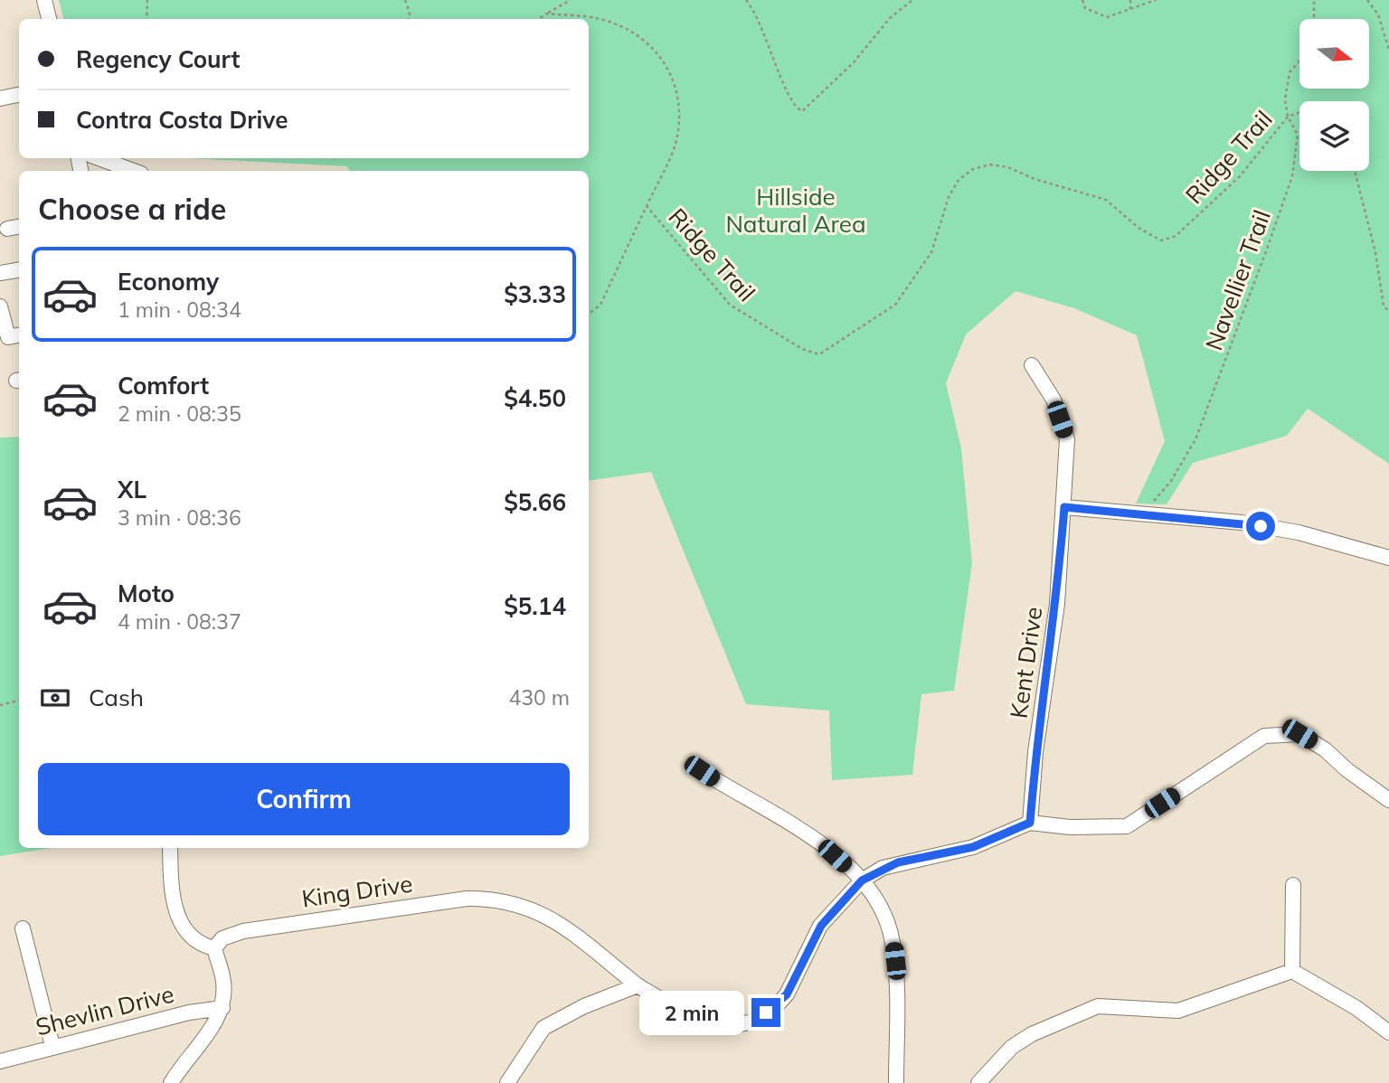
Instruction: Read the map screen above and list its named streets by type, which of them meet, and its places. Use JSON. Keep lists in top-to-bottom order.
{
  "streets": {
    "street": ["Kent Drive", "King Drive", "Shevlin Drive"],
    "path": ["Ridge Trail", "Navellier Trail"]
  },
  "crossings": [
    ["Ridge Trail", "Navellier Trail"]
  ],
  "parks": ["Hillside Natural Area"],
  "north": "right",
  "page": {
    "banner": ["Regency Court", "Contra Costa Drive"],
    "heading": "Choose a ride",
    "list": [
      {
        "name": "Economy",
        "note": "1 min · 08:34",
        "value": "$3.33"
      },
      {
        "name": "Comfort",
        "note": "2 min · 08:35",
        "value": "$4.50"
      },
      {
        "name": "XL",
        "note": "3 min · 08:36",
        "value": "$5.66"
      },
      {
        "name": "Moto",
        "note": "4 min · 08:37",
        "value": "$5.14"
      }
    ],
    "pay": ["Cash", "430 m"],
    "buttons": "Confirm",
    "bubble": "2 min"
  }
}
